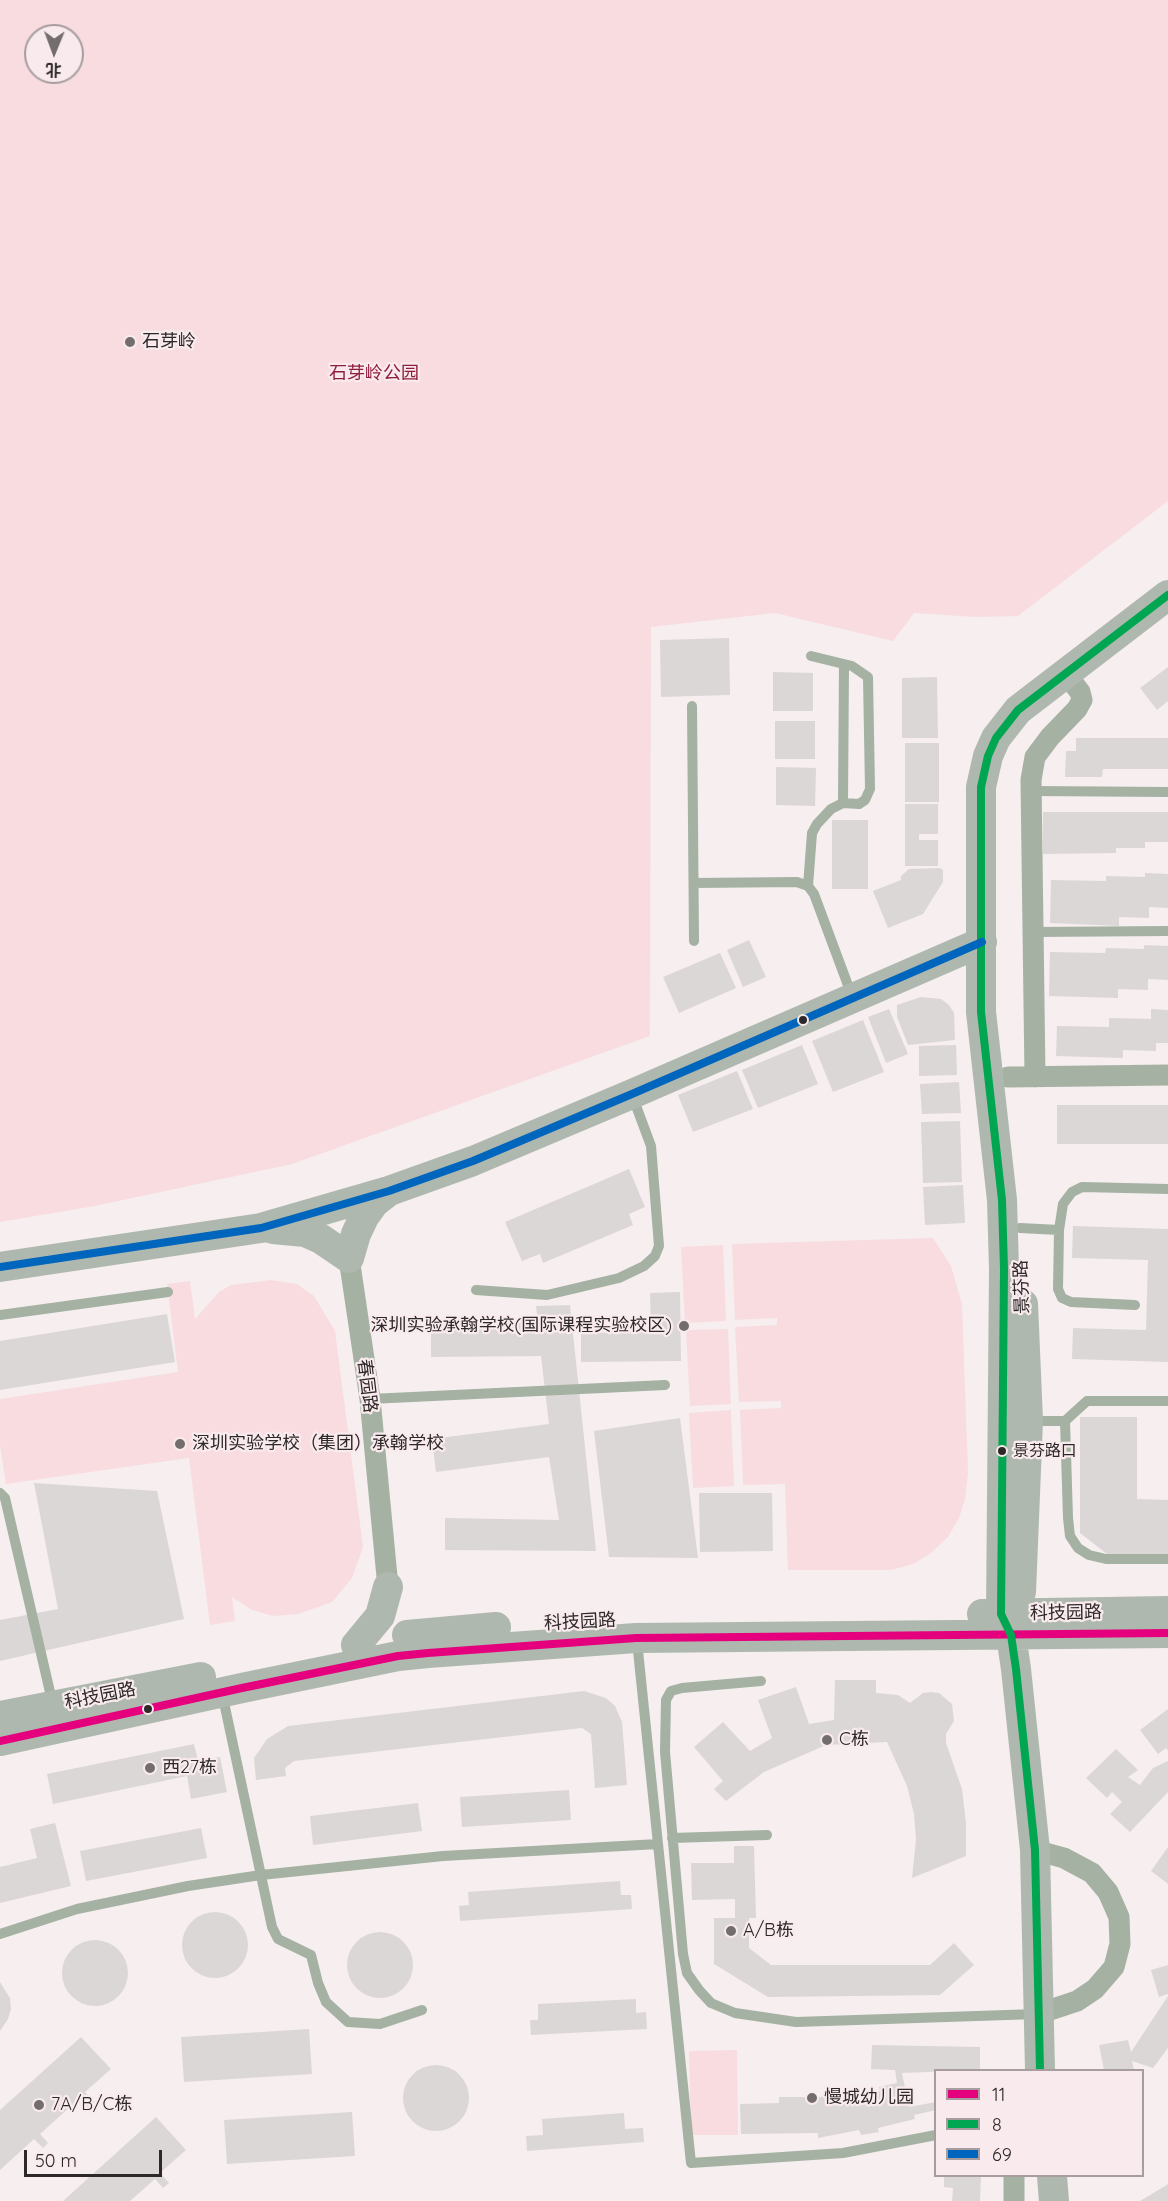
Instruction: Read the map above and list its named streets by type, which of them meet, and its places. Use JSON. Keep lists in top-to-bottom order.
{
  "streets": {
    "street": ["景芬路", "春园路", "科技园路"]
  },
  "crossings": [
    ["景芬路", "科技园路"],
    ["春园路", "科技园路"]
  ],
  "parks": ["石芽岭公园"],
  "places": [
    "石芽岭",
    "深圳实验承翰学校(国际课程实验校区)",
    "深圳实验学校（集团）承翰学校",
    "景芬路口",
    "C栋",
    "西27栋",
    "A/B栋",
    "慢城幼儿园",
    "7A/B/C栋"
  ],
  "lines": ["transit line 8", "transit line 69", "transit line 11"],
  "legend": ["11", "8", "69"],
  "scale_bar": "50 m",
  "north": "bottom"
}
